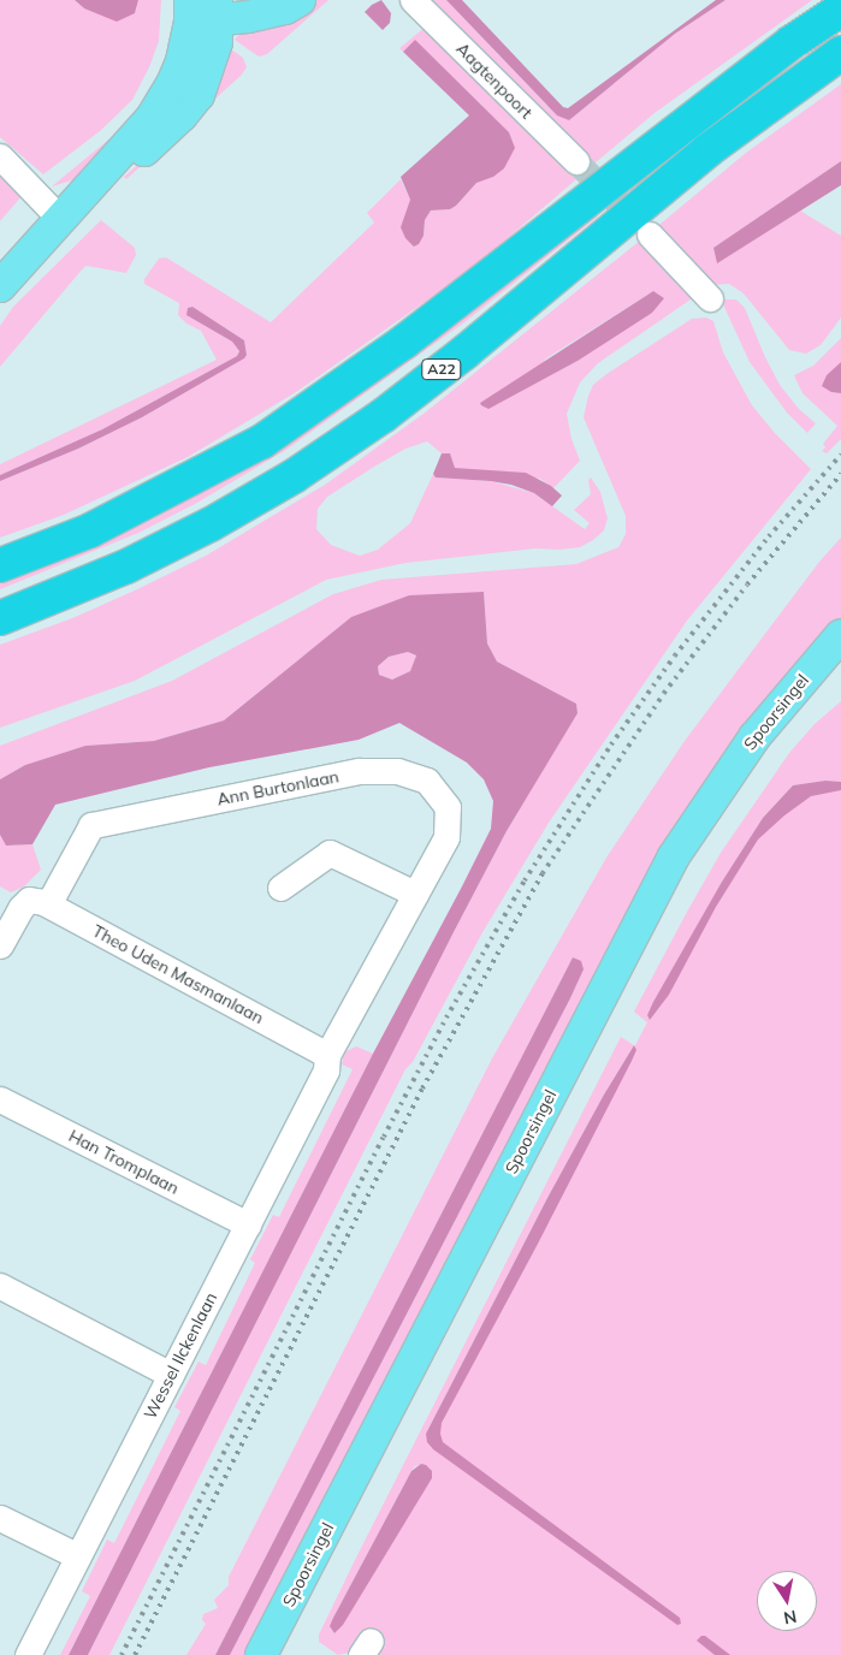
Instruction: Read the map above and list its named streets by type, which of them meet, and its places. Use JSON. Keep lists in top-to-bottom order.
{
  "streets": {
    "highway": ["A22"],
    "main road": ["Spoorsingel"],
    "street": [
      "Aagtenpoort",
      "Ann Burtonlaan",
      "Theo Uden Masmanlaan",
      "Han Tromplaan",
      "Wessel Ilckenlaan"
    ]
  },
  "crossings": [
    ["Ann Burtonlaan", "Theo Uden Masmanlaan"],
    ["Ann Burtonlaan", "Wessel Ilckenlaan"],
    ["Theo Uden Masmanlaan", "Wessel Ilckenlaan"],
    ["Han Tromplaan", "Wessel Ilckenlaan"]
  ],
  "north": "bottom"
}
